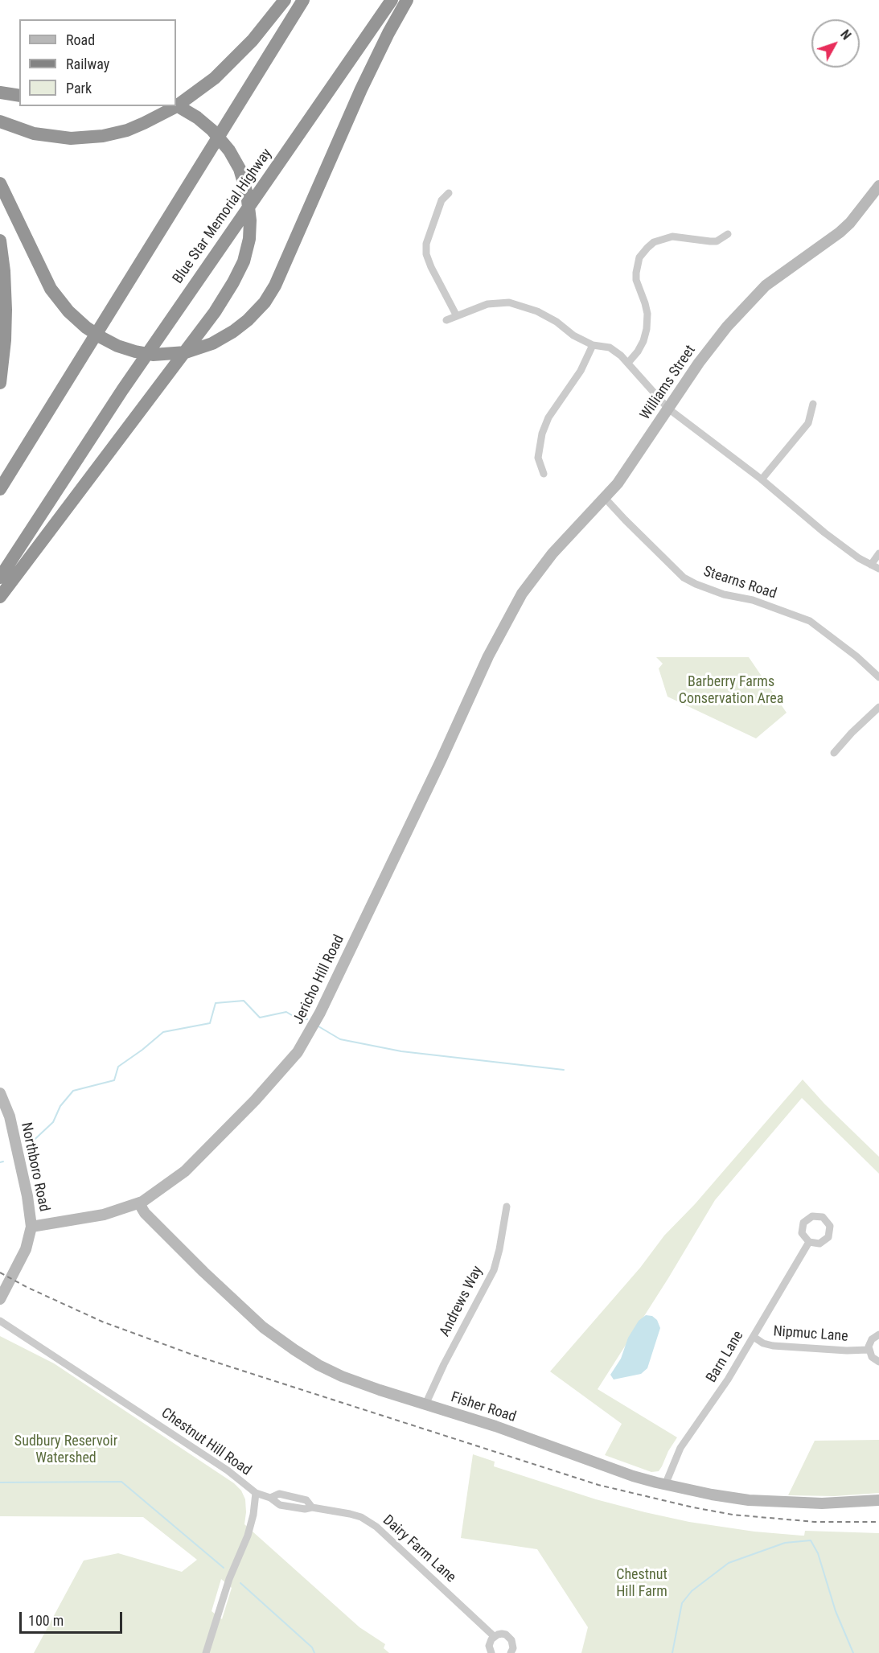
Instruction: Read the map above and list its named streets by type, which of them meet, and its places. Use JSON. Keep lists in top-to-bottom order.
{
  "streets": {
    "highway": ["Blue Star Memorial Highway"],
    "street": [
      "Williams Street",
      "Stearns Road",
      "Jericho Hill Road",
      "Northboro Road",
      "Andrews Way",
      "Nipmuc Lane",
      "Barn Lane",
      "Fisher Road",
      "Chestnut Hill Road",
      "Dairy Farm Lane"
    ]
  },
  "crossings": [
    ["Williams Street", "Stearns Road"],
    ["Williams Street", "Jericho Hill Road"],
    ["Jericho Hill Road", "Northboro Road"],
    ["Jericho Hill Road", "Fisher Road"],
    ["Andrews Way", "Fisher Road"],
    ["Nipmuc Lane", "Barn Lane"],
    ["Barn Lane", "Fisher Road"],
    ["Chestnut Hill Road", "Dairy Farm Lane"]
  ],
  "parks": ["Barberry Farms Conservation Area", "Sudbury Reservoir Watershed", "Chestnut Hill Farm"],
  "legend": ["Road", "Railway", "Park"],
  "scale_bar": "100 m",
  "north": "top right"
}
